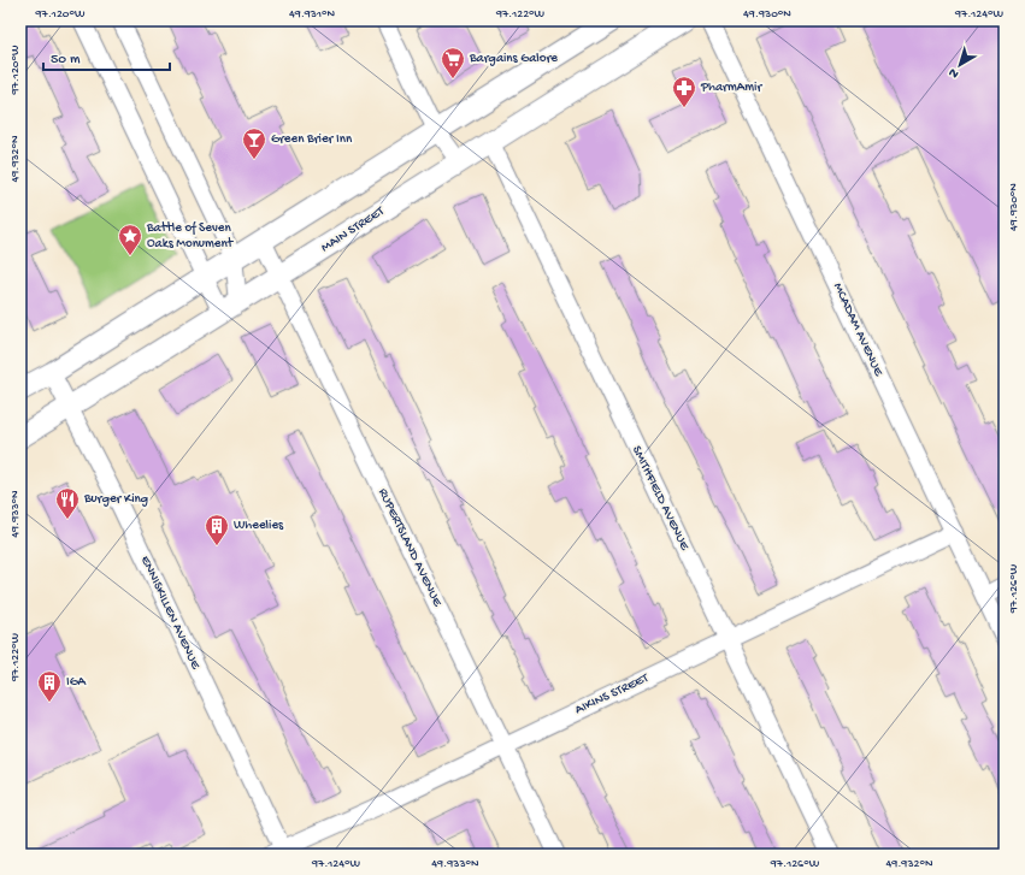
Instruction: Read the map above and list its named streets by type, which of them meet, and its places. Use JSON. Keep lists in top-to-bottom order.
{
  "streets": {
    "main road": ["MAIN STREET"],
    "street": [
      "MCADAM AVENUE",
      "SMITHFIELD AVENUE",
      "RUPERTSLAND AVENUE",
      "ENNISKILLEN AVENUE",
      "AIKINS STREET"
    ]
  },
  "crossings": [
    ["MAIN STREET", "SMITHFIELD AVENUE"],
    ["MAIN STREET", "RUPERTSLAND AVENUE"],
    ["MAIN STREET", "ENNISKILLEN AVENUE"],
    ["MCADAM AVENUE", "AIKINS STREET"],
    ["SMITHFIELD AVENUE", "AIKINS STREET"],
    ["RUPERTSLAND AVENUE", "AIKINS STREET"],
    ["ENNISKILLEN AVENUE", "AIKINS STREET"]
  ],
  "places": {
    "supermarket": ["Bargains Galore"],
    "pharmacy": ["PharmAmir"],
    "bar": ["Green Brier Inn"],
    "place": ["Battle of Seven Oaks Monument"],
    "restaurant": ["Burger King"],
    "building": ["Wheelies", "IGA"]
  },
  "scale_bar": "50 m",
  "north": "bottom left",
  "coordinates": [
    "97.120°W",
    "49.931°N",
    "97.122°W",
    "49.930°N",
    "97.124°W",
    "49.932°N",
    "49.933°N",
    "97.126°W"
  ]
}
